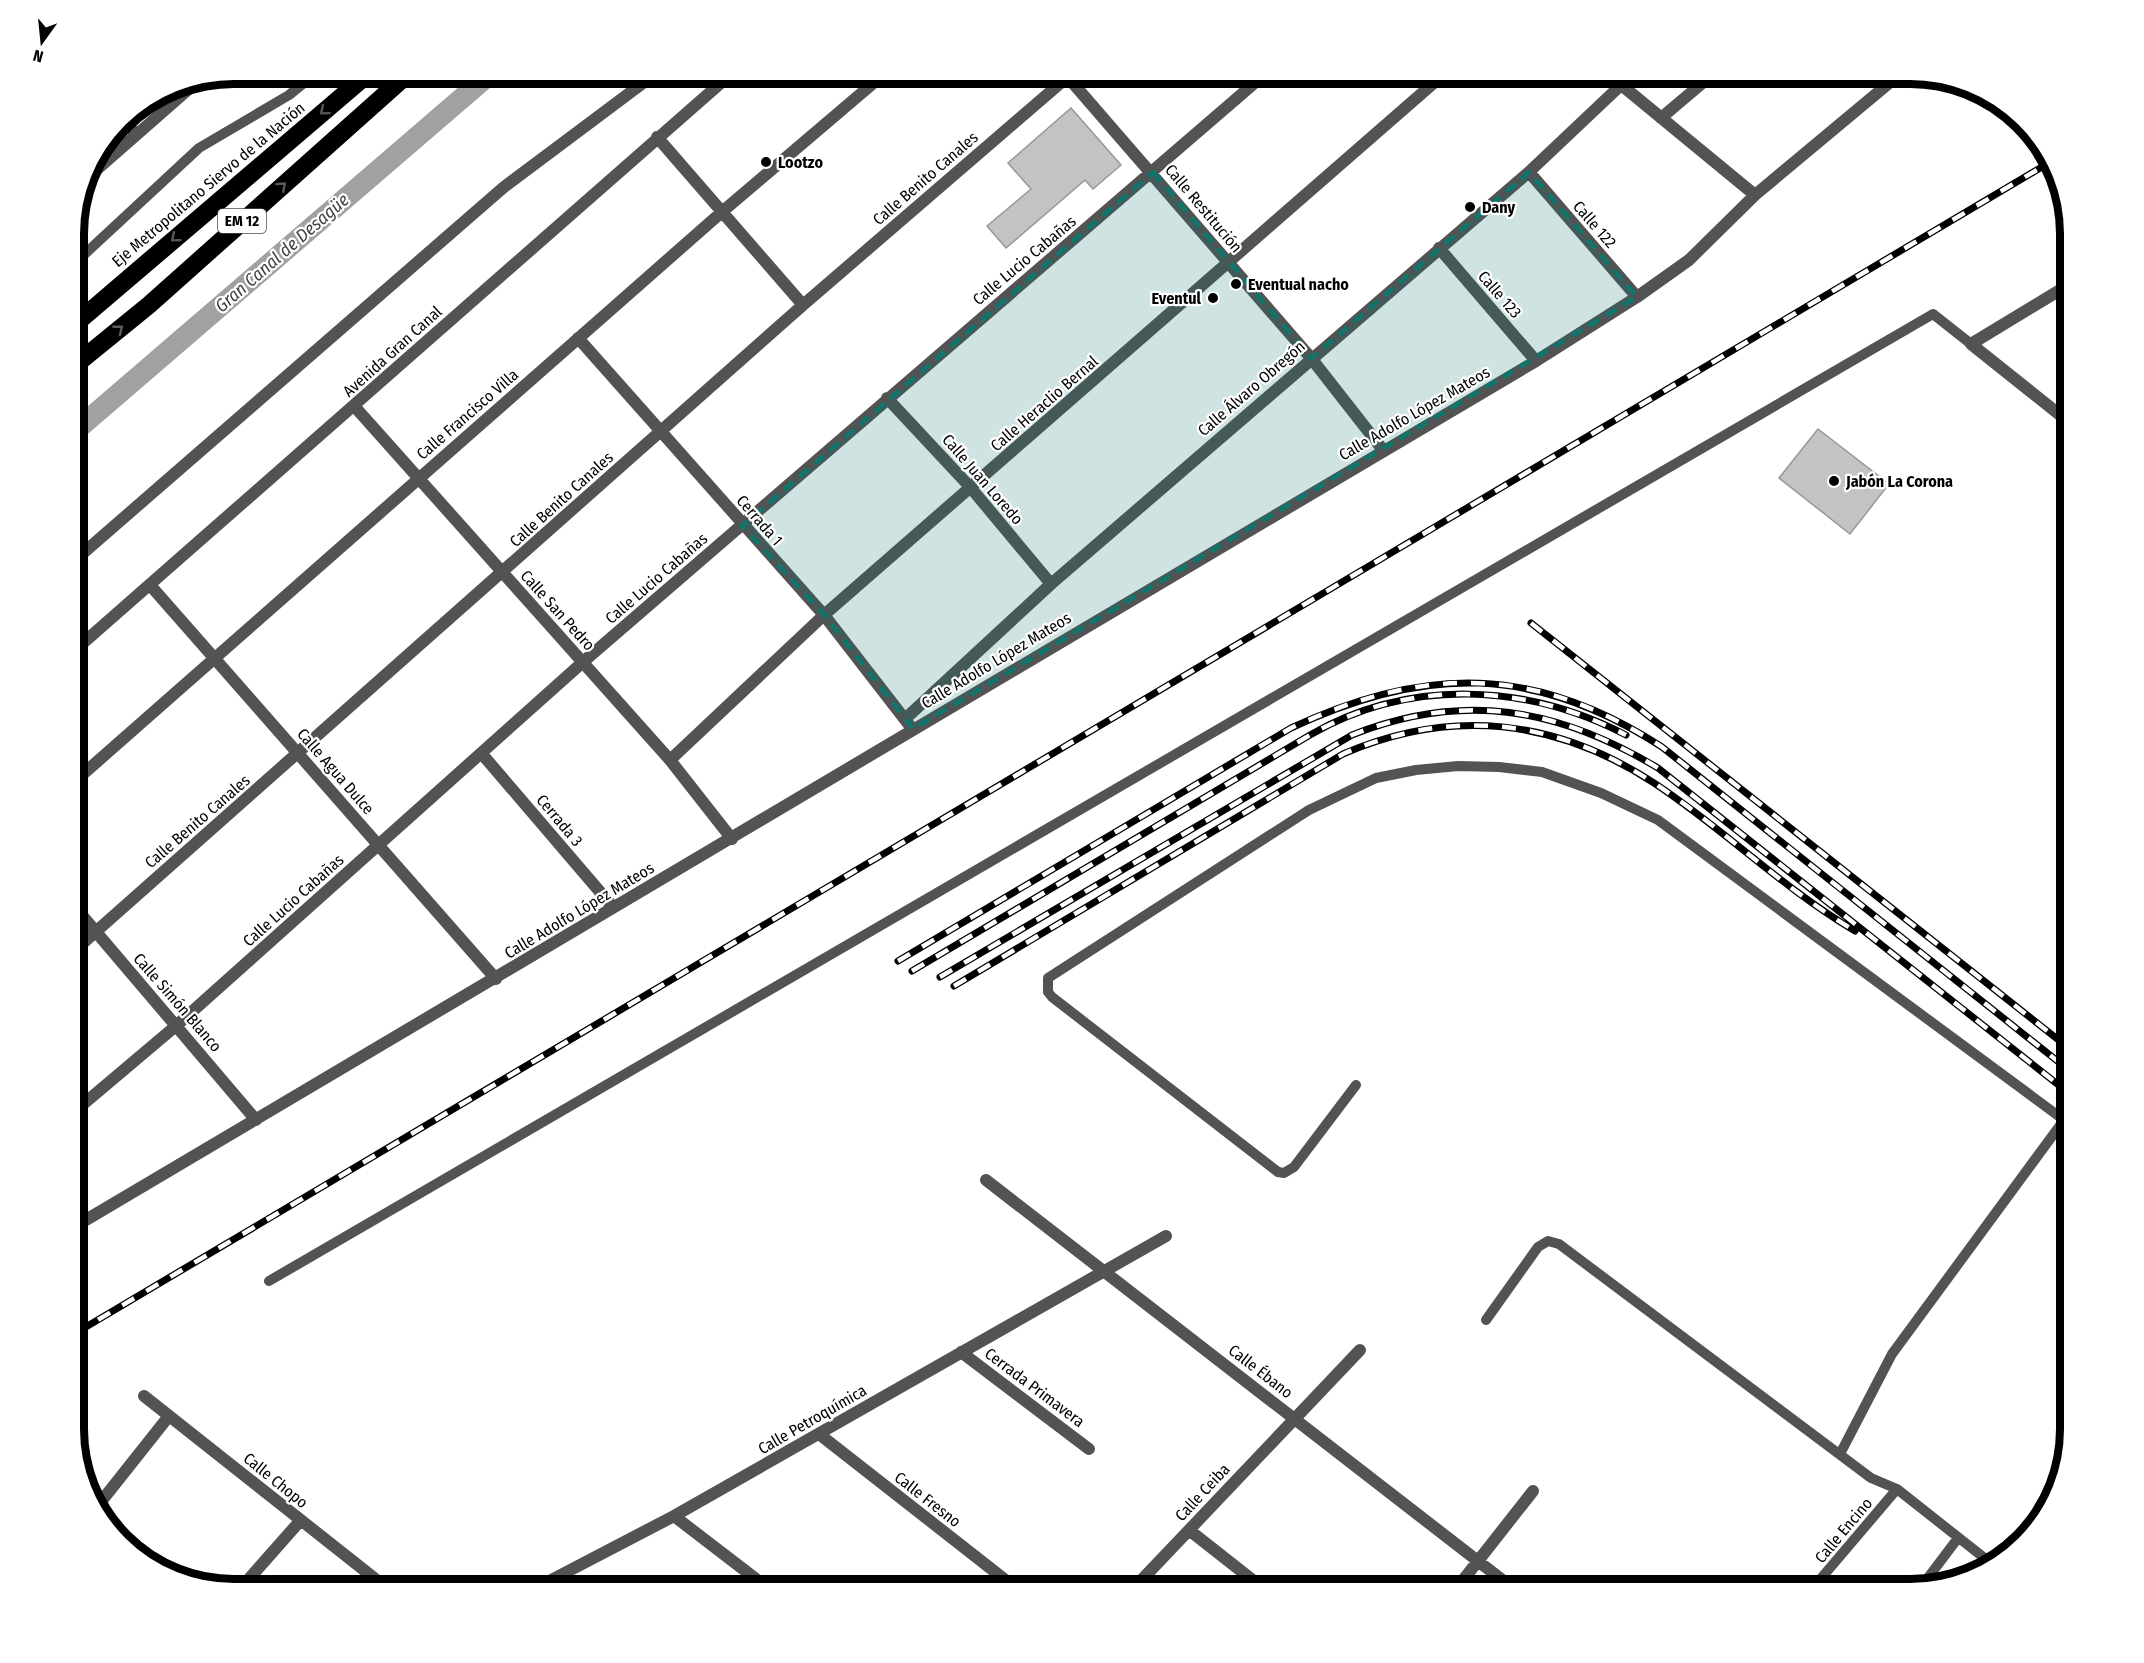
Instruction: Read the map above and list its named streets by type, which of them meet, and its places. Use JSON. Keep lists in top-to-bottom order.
{
  "streets": {
    "highway": ["Eje Metropolitano Siervo de la Nación", "EM 12"],
    "street": [
      "Calle Benito Canales",
      "Calle Restitución",
      "Calle 122",
      "Calle Lucio Cabañas",
      "Calle 123",
      "Avenida Gran Canal",
      "Calle Álvaro Obregón",
      "Calle Heraclio Bernal",
      "Calle Adolfo López Mateos",
      "Calle Francisco Villa",
      "Calle Juan Loredo",
      "Cerrada 1",
      "Calle San Pedro",
      "Calle Agua Dulce",
      "Cerrada 3",
      "Calle Simón Blanco",
      "Calle Ébano",
      "Cerrada Primavera",
      "Calle Petroquímica",
      "Calle Chopo",
      "Calle Ceiba",
      "Calle Fresno"
    ],
    "lane": ["Calle Encino"]
  },
  "crossings": [
    ["Calle Benito Canales", "Cerrada 1"],
    ["Calle Benito Canales", "Calle San Pedro"],
    ["Calle Benito Canales", "Calle Agua Dulce"],
    ["Calle Benito Canales", "Calle Simón Blanco"],
    ["Calle Restitución", "Calle Lucio Cabañas"],
    ["Calle Restitución", "Calle Álvaro Obregón"],
    ["Calle Restitución", "Calle Heraclio Bernal"],
    ["Calle Restitución", "Calle Adolfo López Mateos"],
    ["Calle 122", "Calle Álvaro Obregón"],
    ["Calle 122", "Calle Adolfo López Mateos"],
    ["Calle Lucio Cabañas", "Calle Juan Loredo"],
    ["Calle Lucio Cabañas", "Cerrada 1"],
    ["Calle Lucio Cabañas", "Calle San Pedro"],
    ["Calle Lucio Cabañas", "Calle Agua Dulce"],
    ["Calle Lucio Cabañas", "Cerrada 3"],
    ["Calle Lucio Cabañas", "Calle Simón Blanco"],
    ["Calle 123", "Calle Álvaro Obregón"],
    ["Calle 123", "Calle Adolfo López Mateos"],
    ["Avenida Gran Canal", "Calle San Pedro"],
    ["Avenida Gran Canal", "Calle Agua Dulce"],
    ["Calle Álvaro Obregón", "Calle Adolfo López Mateos"],
    ["Calle Álvaro Obregón", "Calle Juan Loredo"],
    ["Calle Álvaro Obregón", "Cerrada 1"],
    ["Calle Heraclio Bernal", "Calle Juan Loredo"],
    ["Calle Heraclio Bernal", "Cerrada 1"],
    ["Calle Heraclio Bernal", "Calle San Pedro"],
    ["Calle Adolfo López Mateos", "Cerrada 1"],
    ["Calle Adolfo López Mateos", "Calle San Pedro"],
    ["Calle Adolfo López Mateos", "Calle Agua Dulce"],
    ["Calle Adolfo López Mateos", "Cerrada 3"],
    ["Calle Adolfo López Mateos", "Calle Simón Blanco"],
    ["Calle Francisco Villa", "Cerrada 1"],
    ["Calle Francisco Villa", "Calle San Pedro"],
    ["Calle Francisco Villa", "Calle Agua Dulce"],
    ["Calle Ébano", "Calle Petroquímica"],
    ["Calle Ébano", "Calle Ceiba"],
    ["Cerrada Primavera", "Calle Petroquímica"],
    ["Calle Petroquímica", "Calle Fresno"]
  ],
  "water": ["Gran Canal de Desagüe"],
  "places": [
    "Lootzo",
    "Dany",
    "Eventual nacho",
    "Eventul",
    "Jabón La Corona"
  ],
  "north": "bottom"
}
